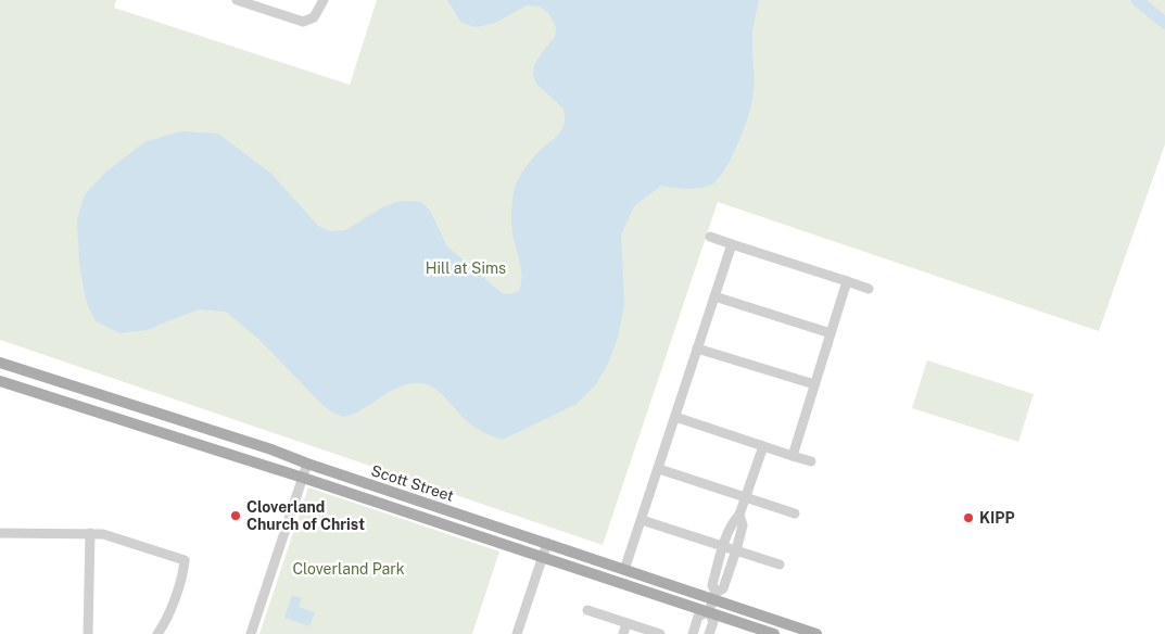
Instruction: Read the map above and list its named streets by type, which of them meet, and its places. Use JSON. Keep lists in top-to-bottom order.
{
  "streets": {
    "main road": ["Scott Street"]
  },
  "parks": ["Hill at Sims", "Cloverland Park"],
  "places": ["Cloverland Church of Christ", "KIPP"]
}
